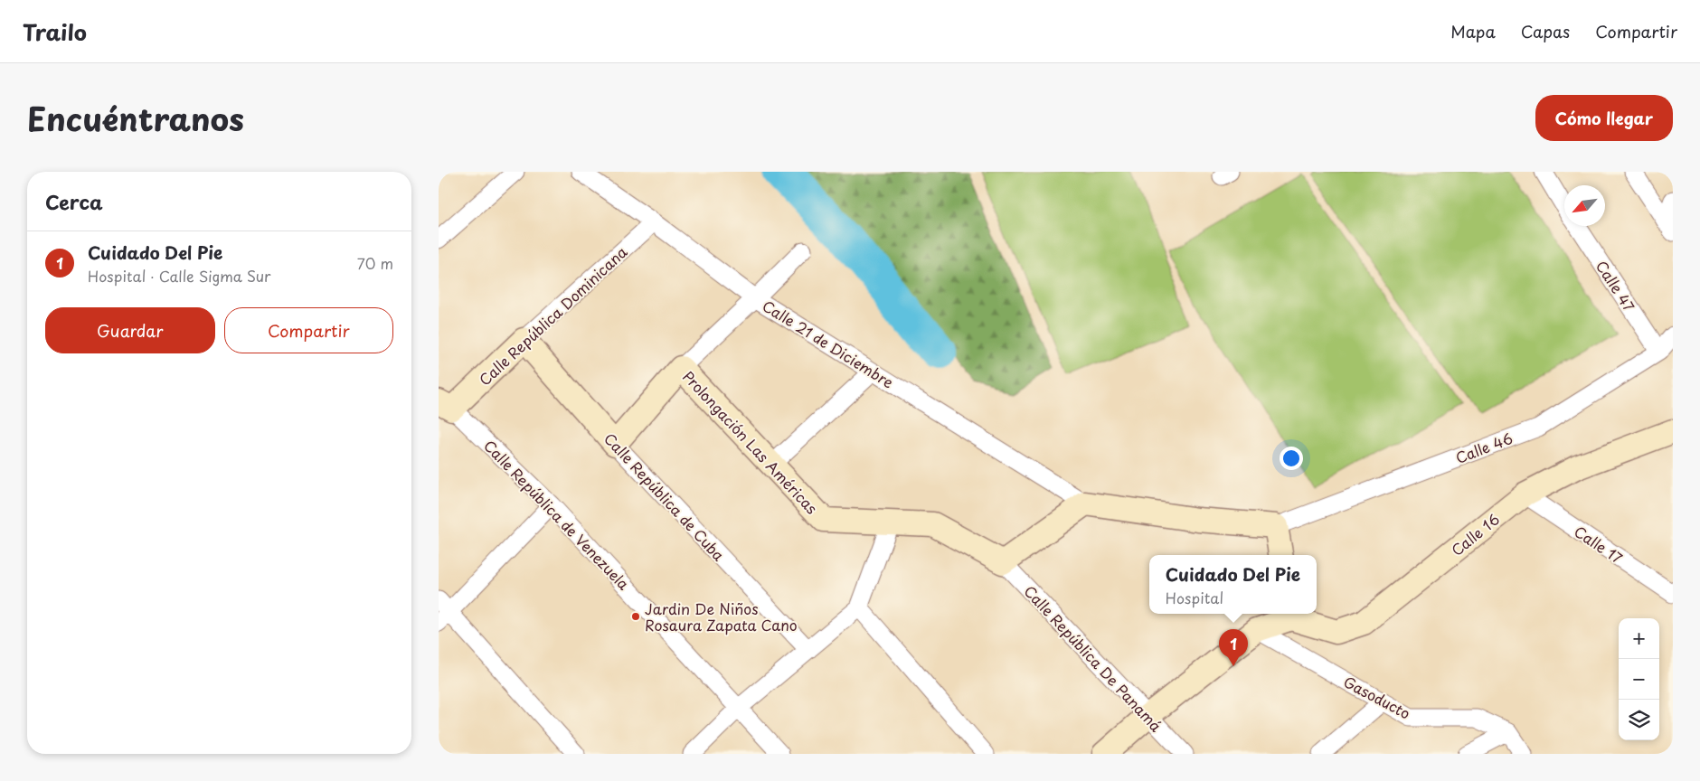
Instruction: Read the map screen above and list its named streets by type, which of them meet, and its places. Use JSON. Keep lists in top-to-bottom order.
{
  "streets": {
    "main road": [
      "Calle República Dominicana",
      "Prolongación Las Américas",
      "Calle República de Cuba",
      "Calle 16"
    ],
    "street": [
      "Calle 47",
      "Calle 21 de Diciembre",
      "Calle 46",
      "Calle República de Venezuela",
      "Calle 17",
      "Calle República De Panamá",
      "Gasoducto"
    ]
  },
  "crossings": [
    ["Calle 47", "Calle 46"],
    ["Calle República Dominicana", "Calle 21 de Diciembre"],
    ["Calle República Dominicana", "Calle República de Cuba"],
    ["Calle República Dominicana", "Calle República de Venezuela"],
    ["Prolongación Las Américas", "Calle República De Panamá"],
    ["Calle 16", "Calle 17"]
  ],
  "places": ["Jardin De Niños Rosaura Zapata Cano"],
  "north": "bottom left",
  "page": {
    "header": "Trailo",
    "nav": ["Mapa", "Capas", "Compartir"],
    "title": "Encuéntranos",
    "buttons": [
      "Cómo llegar",
      ["Guardar", "Compartir"]
    ],
    "heading": "Cerca",
    "list": [
      {
        "mark": "1",
        "name": "Cuidado Del Pie",
        "note": "Hospital · Calle Sigma Sur",
        "value": "70 m"
      }
    ],
    "popup": ["Cuidado Del Pie", "Hospital"],
    "map_buttons": ["+", "−"],
    "pins": "1"
  }
}
